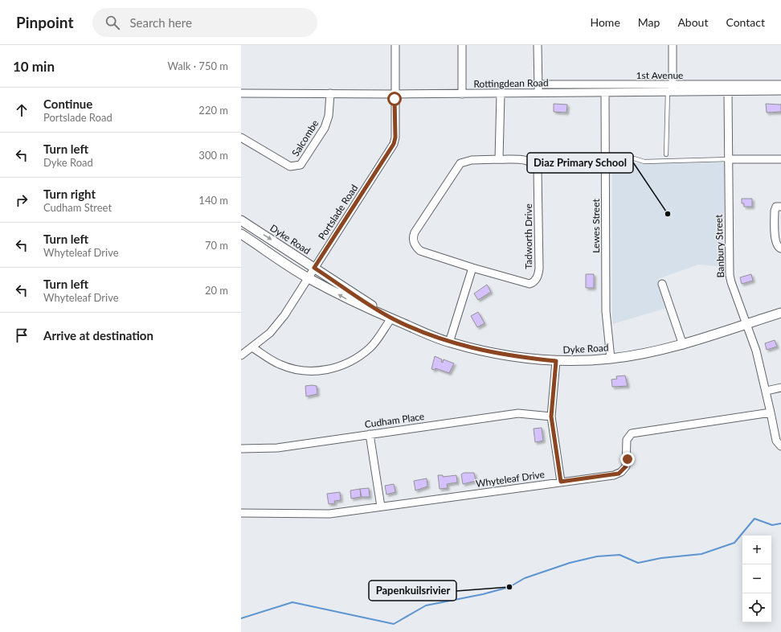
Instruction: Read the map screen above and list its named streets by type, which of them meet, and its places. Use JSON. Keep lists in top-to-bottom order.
{
  "streets": {
    "street": [
      "1st Avenue",
      "Rottingdean Road",
      "Salcombe",
      "Portslade Road",
      "Lewes Street",
      "Tadworth Drive",
      "Dyke Road",
      "Banbury Street",
      "Cudham Place",
      "Whyteleaf Drive"
    ]
  },
  "crossings": [
    ["1st Avenue", "Rottingdean Road"],
    ["Rottingdean Road", "Salcombe"],
    ["Rottingdean Road", "Portslade Road"],
    ["Rottingdean Road", "Lewes Street"],
    ["Rottingdean Road", "Banbury Street"],
    ["Portslade Road", "Dyke Road"],
    ["Lewes Street", "Dyke Road"],
    ["Dyke Road", "Banbury Street"],
    ["Banbury Street", "Whyteleaf Drive"]
  ],
  "places": ["Diaz Primary School", "Papenkuilsrivier"],
  "page": {
    "header": "Pinpoint",
    "search": "Search here",
    "nav": [
      "Home",
      "Map",
      "About",
      "Contact"
    ],
    "heading": ["10 min", "Walk · 750 m"],
    "list": [
      ["Continue", "Portslade Road", "220 m"],
      ["Turn left", "Dyke Road", "300 m"],
      ["Turn right", "Cudham Street", "140 m"],
      ["Turn left", "Whyteleaf Drive", "70 m"],
      ["Turn left", "Whyteleaf Drive", "20 m"],
      "Arrive at destination"
    ],
    "map_buttons": ["+", "−"]
  }
}
